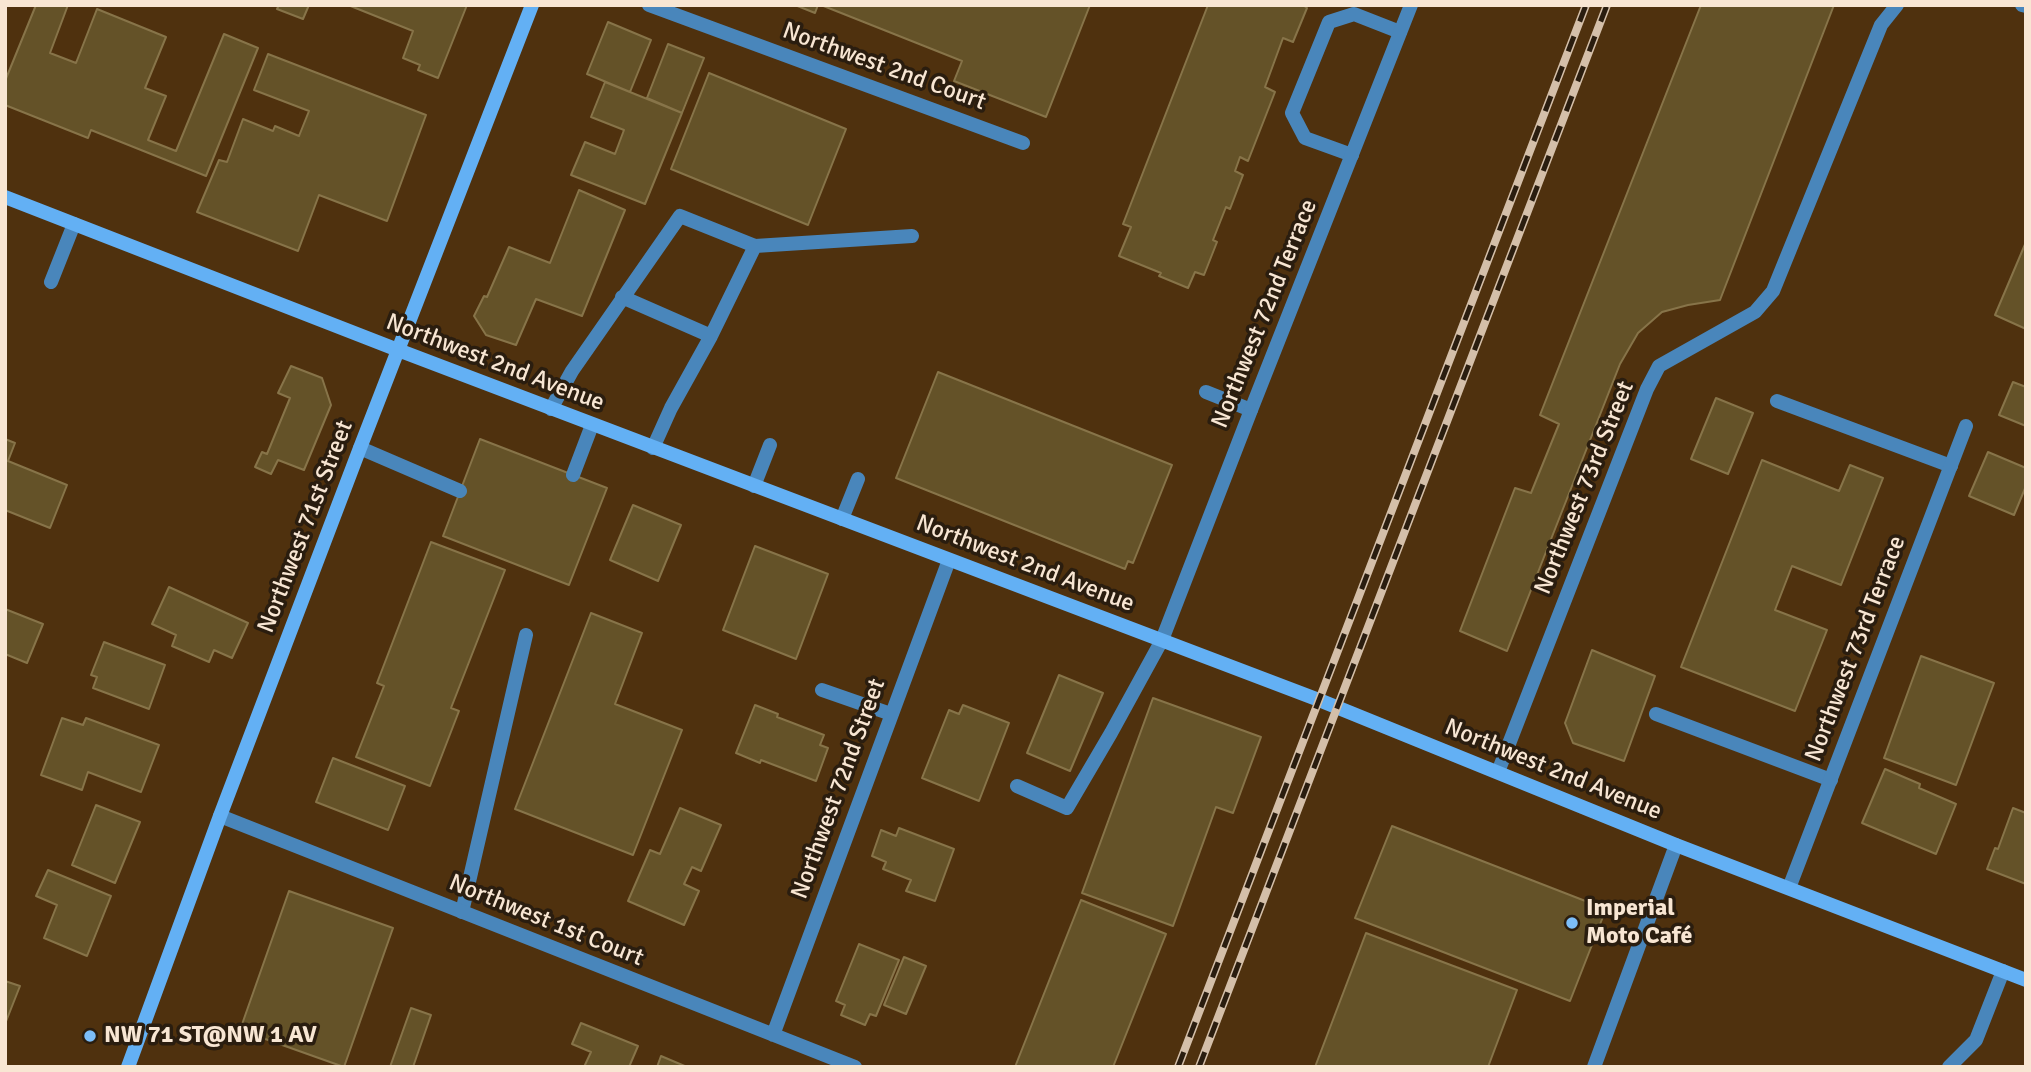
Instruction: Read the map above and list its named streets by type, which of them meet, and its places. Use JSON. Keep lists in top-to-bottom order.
{
  "streets": {
    "street": [
      "Northwest 2nd Court",
      "Northwest 72nd Terrace",
      "Northwest 2nd Avenue",
      "Northwest 73rd Street",
      "Northwest 71st Street",
      "Northwest 73rd Terrace",
      "Northwest 72nd Street",
      "Northwest 1st Court"
    ]
  },
  "crossings": [
    ["Northwest 72nd Terrace", "Northwest 2nd Avenue"],
    ["Northwest 2nd Avenue", "Northwest 73rd Street"],
    ["Northwest 2nd Avenue", "Northwest 71st Street"],
    ["Northwest 2nd Avenue", "Northwest 73rd Terrace"],
    ["Northwest 2nd Avenue", "Northwest 72nd Street"],
    ["Northwest 71st Street", "Northwest 1st Court"],
    ["Northwest 72nd Street", "Northwest 1st Court"]
  ],
  "places": ["Imperial Moto Café", "NW 71 ST@NW 1 AV"]
}
